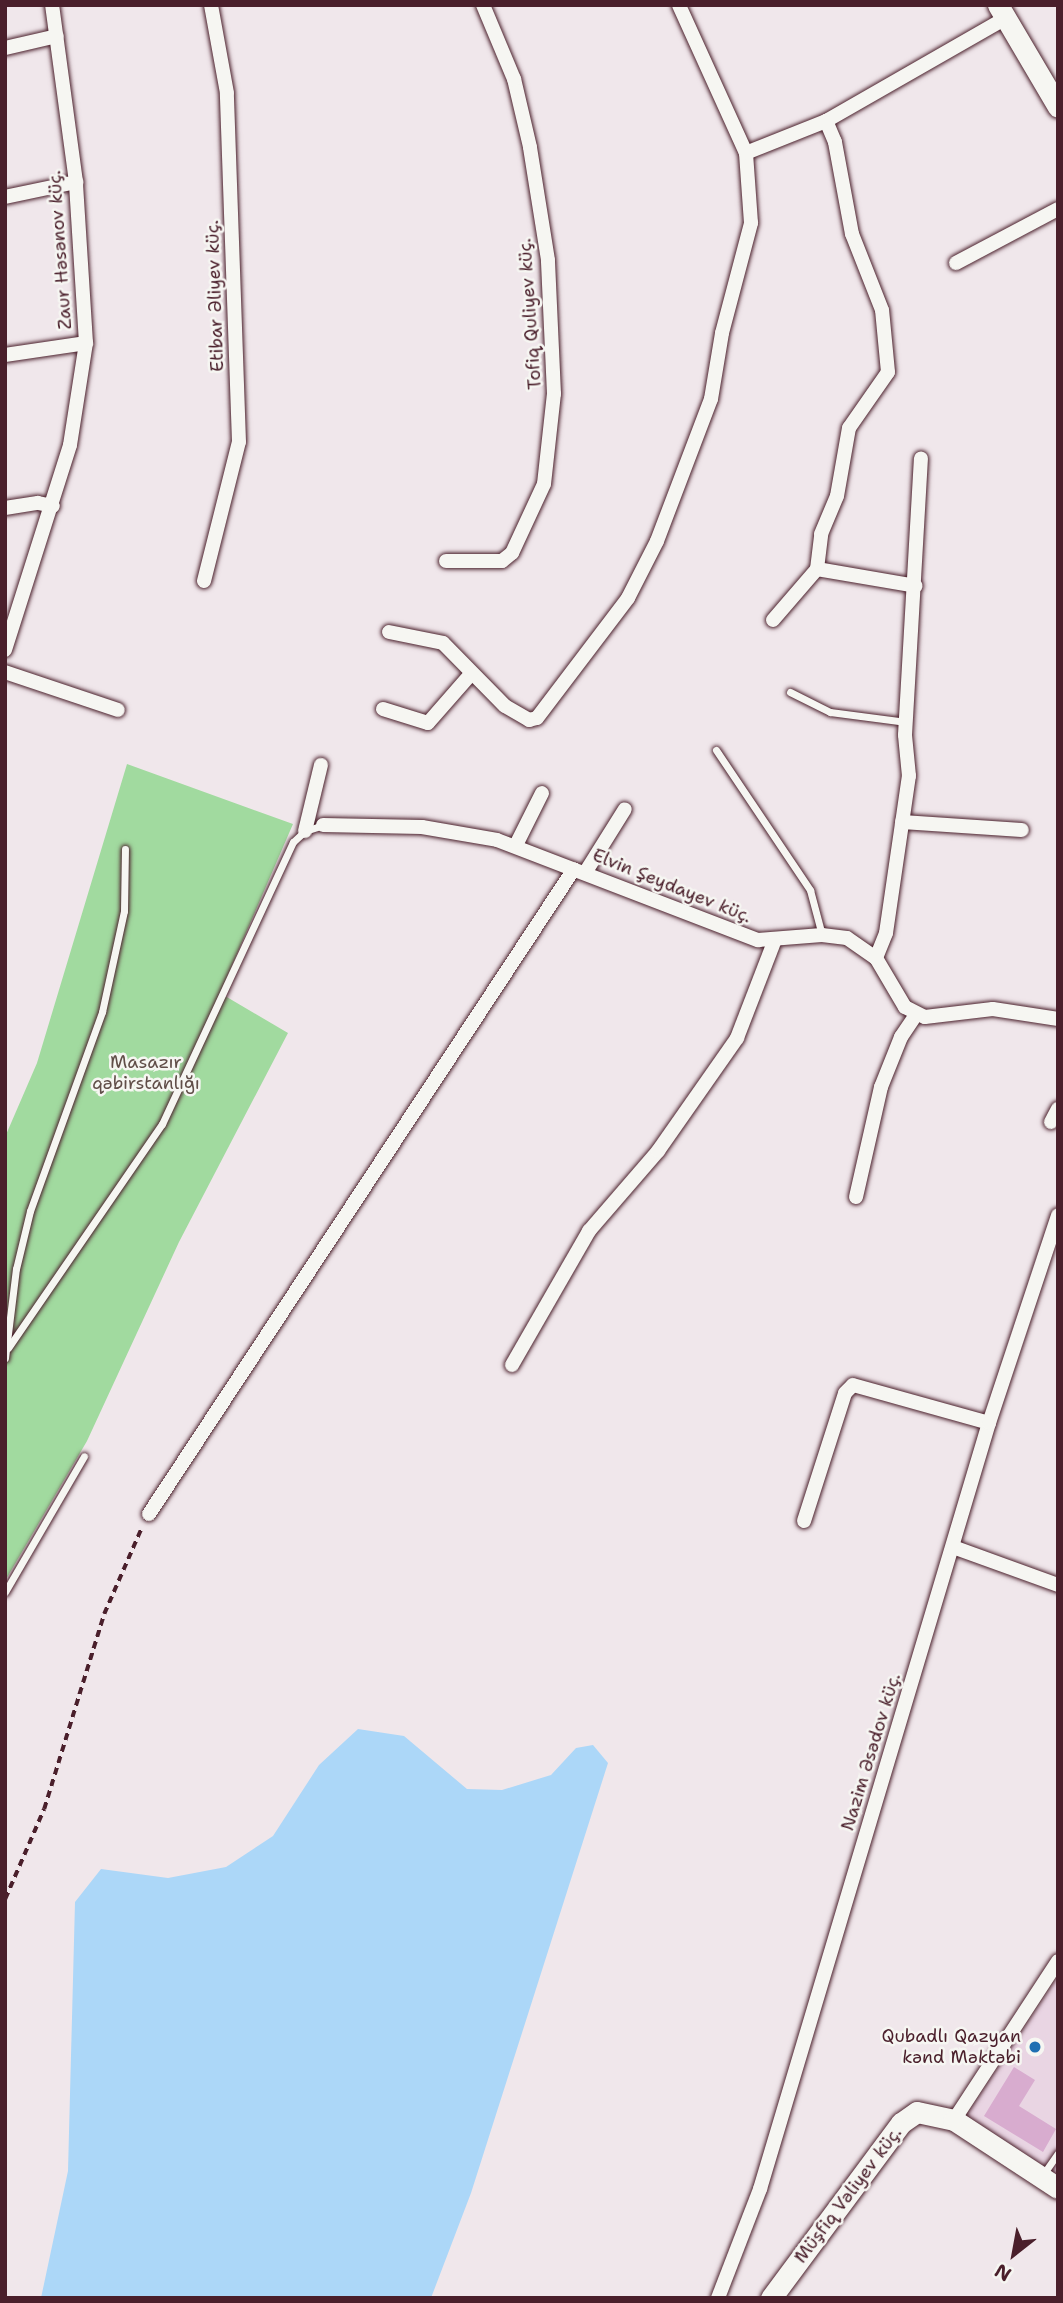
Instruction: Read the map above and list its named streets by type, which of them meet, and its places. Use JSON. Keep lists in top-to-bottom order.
{
  "streets": {
    "street": [
      "Zaur Həsənov küç.",
      "Etibar Əliyev küç.",
      "Tofiq Quliyev küç.",
      "Elvin Şeydayev küç.",
      "Nazim Əsədov küç.",
      "Müşfiq Vəliyev küç."
    ]
  },
  "parks": ["Masazır qəbirstanlığı"],
  "places": ["Qubadlı Qazyan kənd Məktəbi"],
  "north": "bottom left"
}
